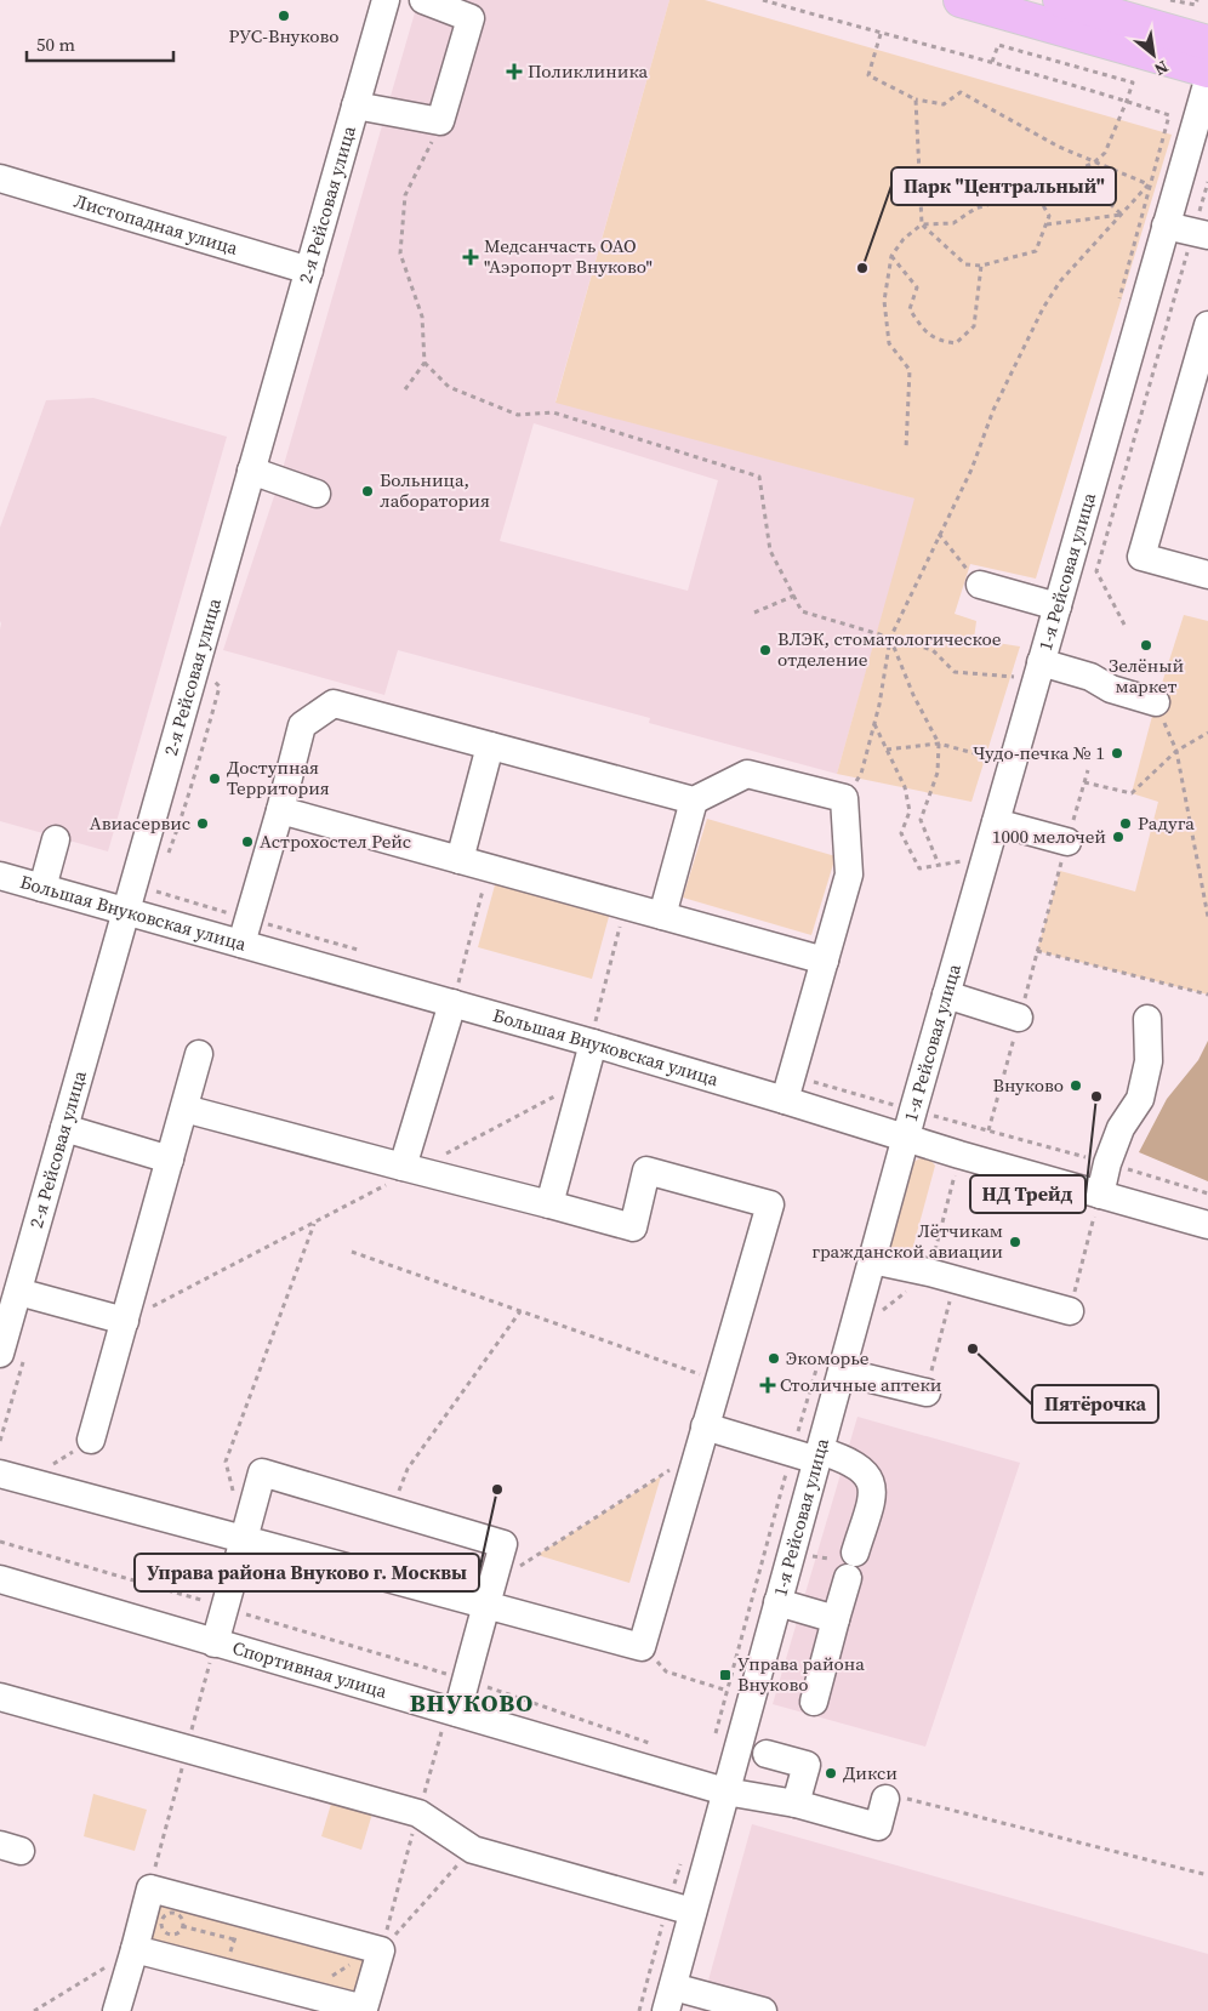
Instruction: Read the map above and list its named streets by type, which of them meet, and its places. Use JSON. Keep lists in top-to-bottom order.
{
  "streets": {
    "street": [
      "2-я Рейсовая улица",
      "Листопадная улица",
      "1-я Рейсовая улица",
      "Большая Внуковская улица",
      "Спортивная улица"
    ]
  },
  "crossings": [
    ["2-я Рейсовая улица", "Листопадная улица"],
    ["2-я Рейсовая улица", "Большая Внуковская улица"],
    ["1-я Рейсовая улица", "Большая Внуковская улица"],
    ["1-я Рейсовая улица", "Спортивная улица"]
  ],
  "districts": ["ВНУКОВО"],
  "places": {
    "other": [
      "РУС-Внуково",
      "Парк \"Центральный\"",
      "Больница, лаборатория",
      "Зелёный маркет",
      "ВЛЭК, стоматологическое отделение",
      "Чудо-печка № 1",
      "Доступная Территория",
      "Авиасервис",
      "Радуга",
      "1000 мелочей",
      "Астрохостел Рейс",
      "Внуково",
      "НД Трейд",
      "Лётчикам гражданской авиации",
      "Пятёрочка",
      "Экоморье",
      "Управа района Внуково г. Москвы",
      "Дикси"
    ],
    "health": ["Поликлиника", "Медсанчасть ОАО \"Аэропорт Внуково\"", "Столичные аптеки"],
    "transit": ["Управа района Внуково"]
  },
  "scale_bar": "50 m",
  "north": "bottom right"
}
